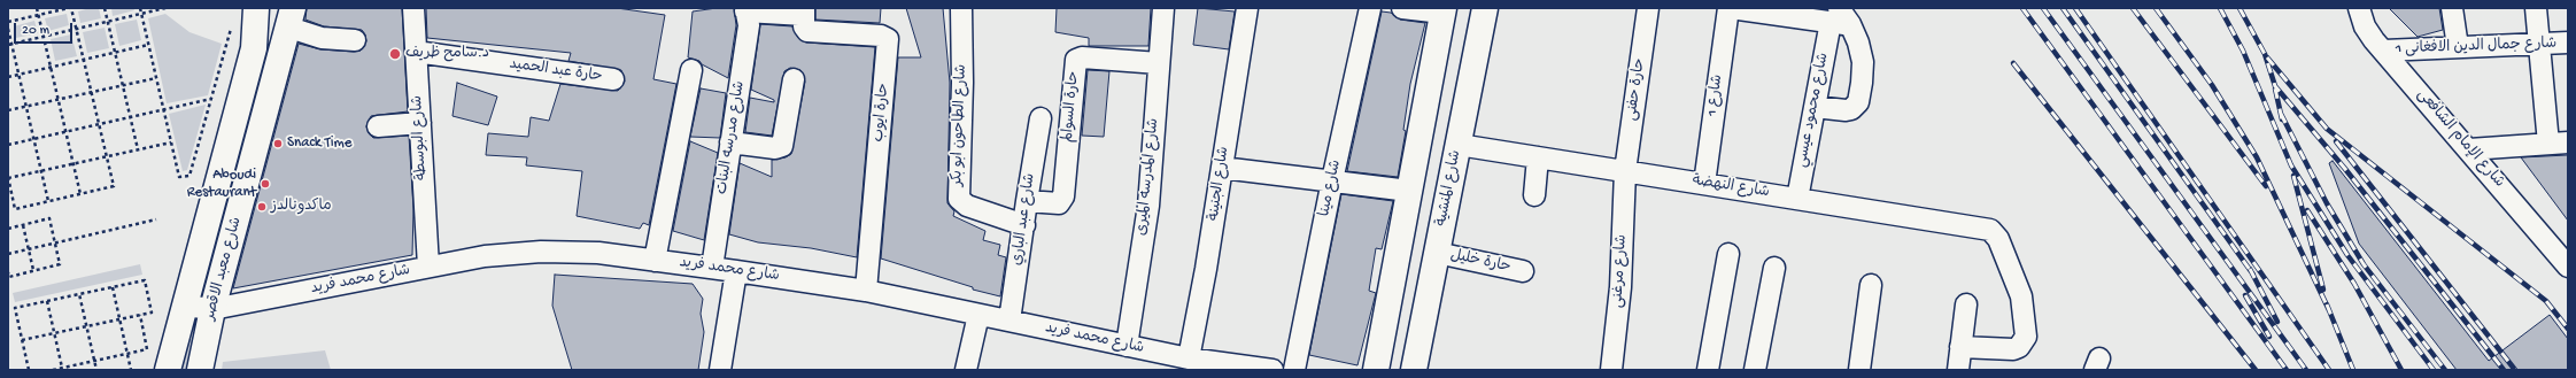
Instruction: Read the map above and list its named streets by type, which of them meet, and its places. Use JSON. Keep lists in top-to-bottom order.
{
  "streets": {
    "main road": ["شارع المنشية", "شارع معبد الاقصر"],
    "street": [
      "شارع جمال الدين الافغانى 1",
      "حارة عبد الحميد",
      "حارة حفنى",
      "شارع 1",
      "حارة السوالم",
      "شارع محمود عيسي",
      "حارة ايوب",
      "شارع الطاحون ابو بكر",
      "شارع البوسطة",
      "شارع مدرسه البنات",
      "شارع الإمام الشافعى",
      "شارع المدرسه الميرى",
      "شارع الجنينة",
      "شارع النهضة",
      "شارع مينا",
      "شارع عبد الباري",
      "حارة خليل",
      "شارع محمد فريد",
      "شارع مرغنى"
    ]
  },
  "crossings": [
    ["شارع جمال الدين الافغانى 1", "شارع الإمام الشافعى"],
    ["حارة عبد الحميد", "شارع البوسطة"],
    ["حارة حفنى", "شارع النهضة"],
    ["حارة حفنى", "شارع مرغنى"],
    ["شارع 1", "شارع النهضة"],
    ["حارة السوالم", "شارع المدرسه الميرى"],
    ["حارة السوالم", "شارع عبد الباري"],
    ["شارع محمود عيسي", "شارع النهضة"],
    ["حارة ايوب", "شارع محمد فريد"],
    ["شارع الطاحون ابو بكر", "شارع عبد الباري"],
    ["شارع البوسطة", "شارع محمد فريد"],
    ["شارع مدرسه البنات", "شارع محمد فريد"],
    ["شارع المدرسه الميرى", "شارع محمد فريد"],
    ["شارع الجنينة", "شارع محمد فريد"],
    ["شارع النهضة", "شارع المنشية"],
    ["شارع النهضة", "شارع مرغنى"],
    ["شارع المنشية", "حارة خليل"],
    ["شارع عبد الباري", "شارع محمد فريد"],
    ["شارع معبد الاقصر", "شارع محمد فريد"]
  ],
  "places": [
    "د.سامح ظريف",
    "Snack Time",
    "Aboudi Restaurant",
    "ماكدونالدز"
  ],
  "scale_bar": "20 m"
}
